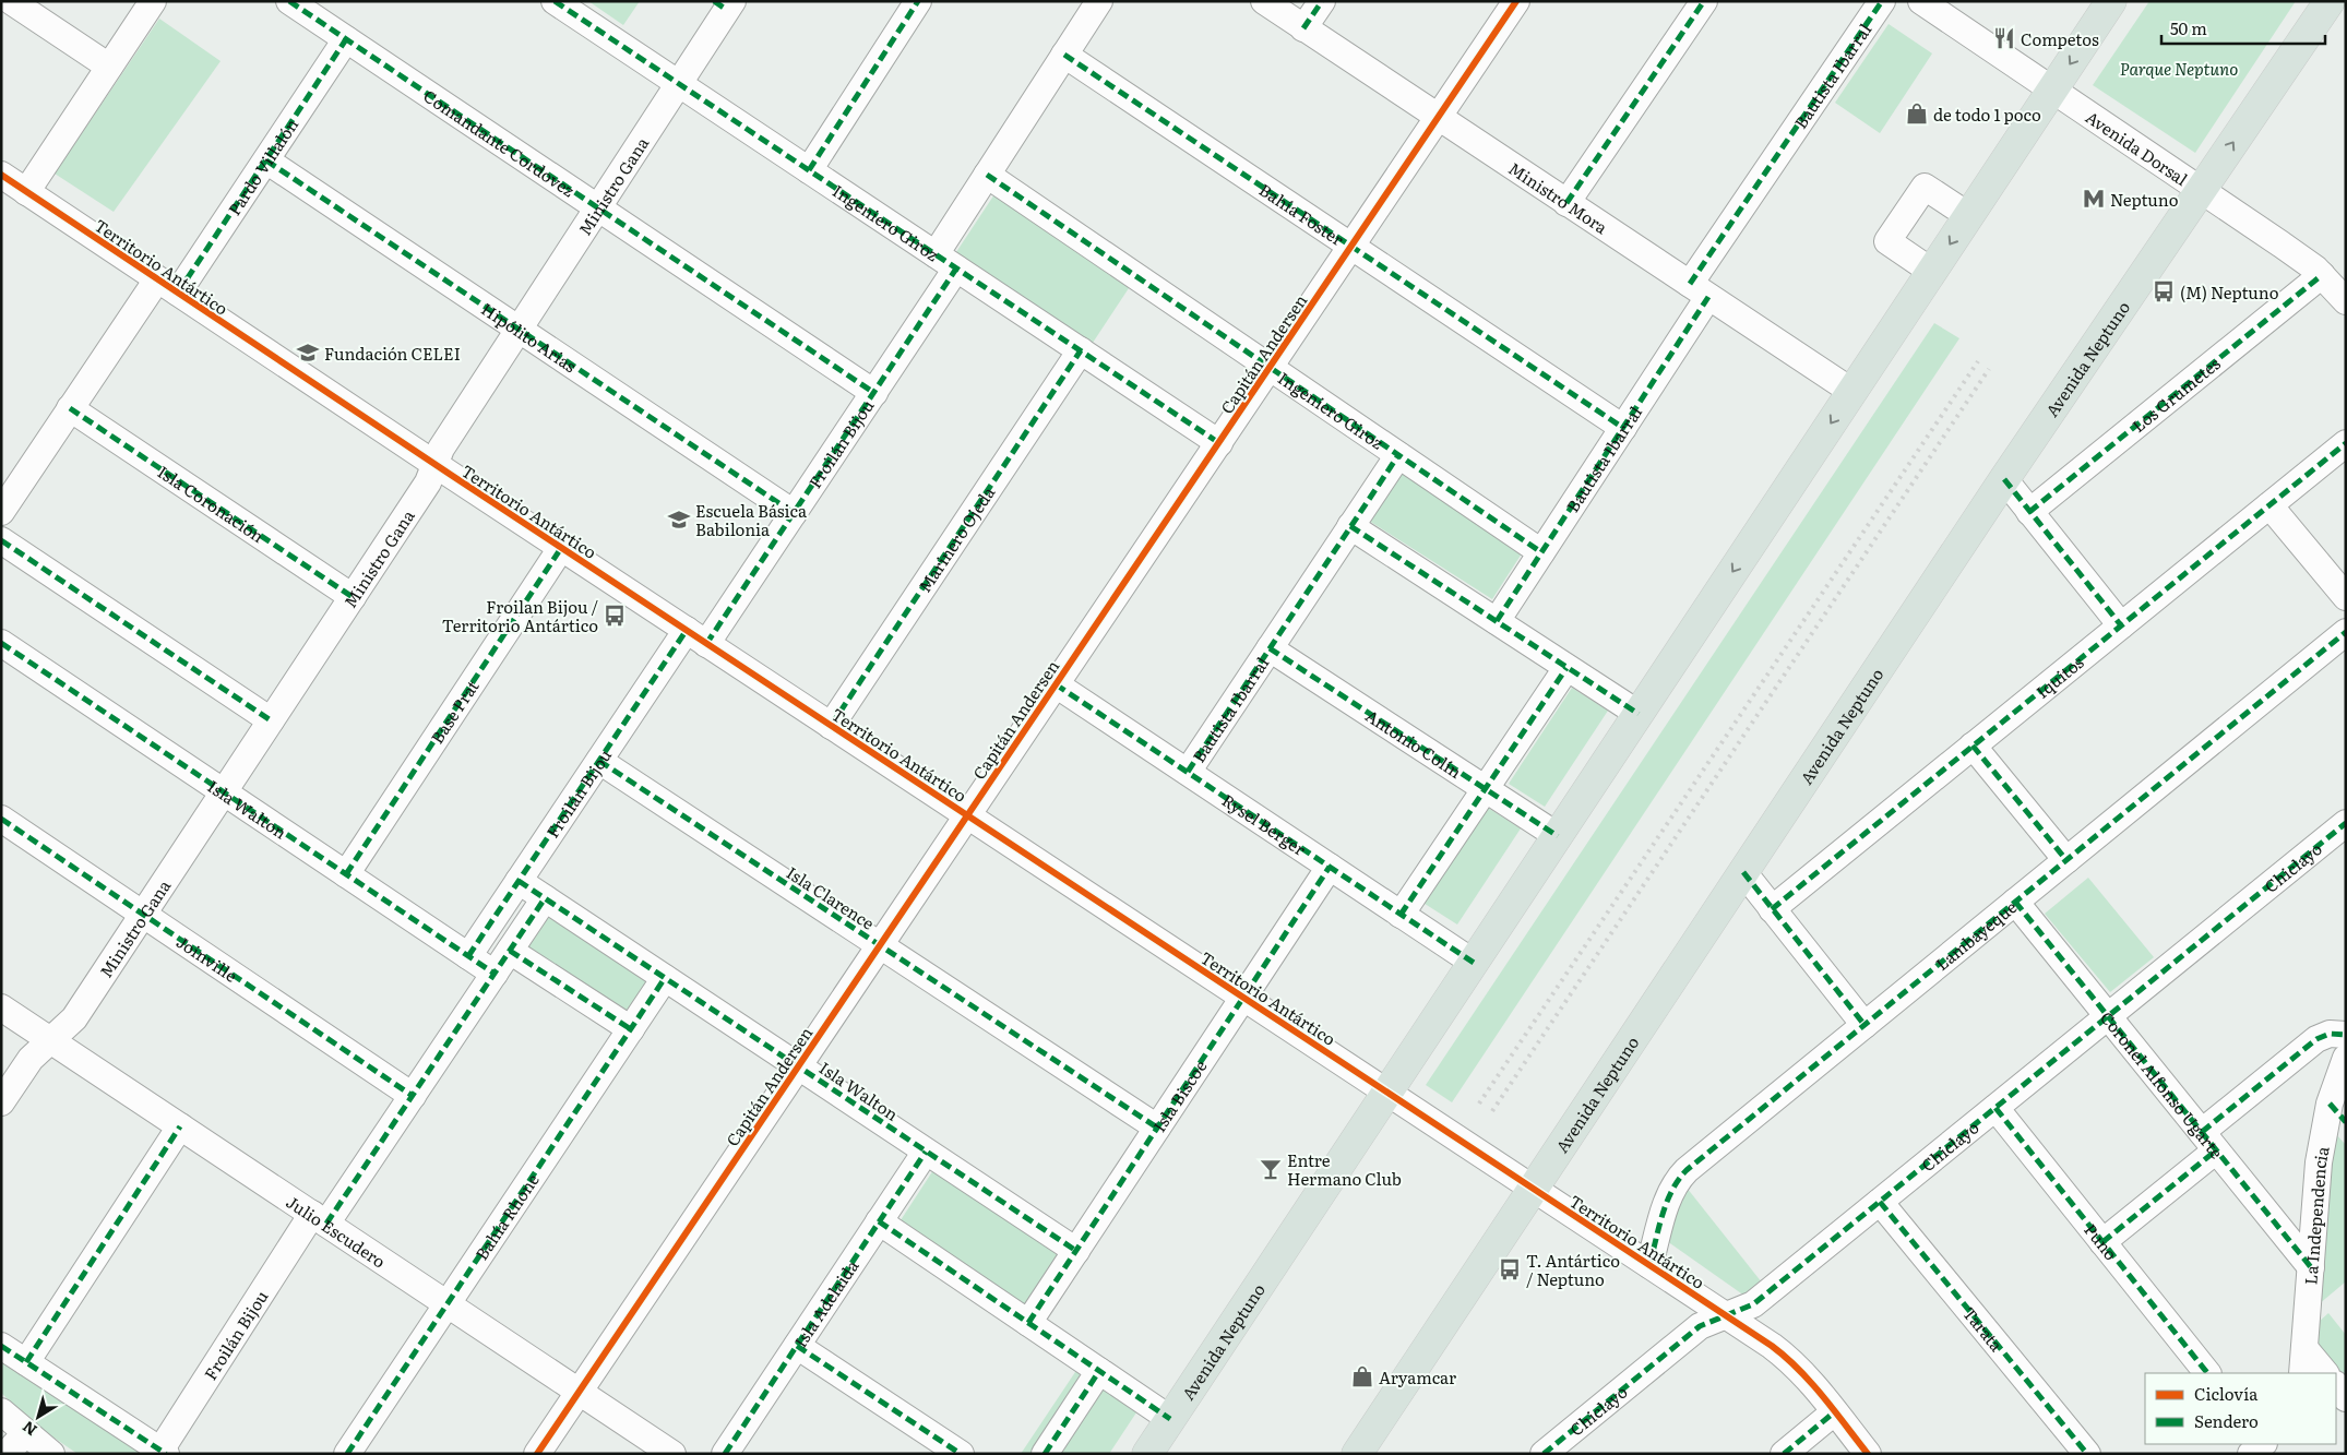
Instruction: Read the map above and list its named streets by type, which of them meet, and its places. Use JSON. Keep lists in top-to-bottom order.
{
  "streets": {
    "main road": ["Avenida Neptuno"],
    "street": [
      "Bautista Ibarral",
      "Comandante Cordovez",
      "Avenida Dorsal",
      "Pardo Villalón",
      "Ministro Gana",
      "Ministro Mora",
      "Bahía Foster",
      "Ingeniero Giroz",
      "Territorio Antártico",
      "Hipólito Arias",
      "Capitán Andersen",
      "Los Grumetes",
      "Froilán Bijou",
      "Isla Coronación",
      "Marinero Ojeda",
      "Iquitos",
      "Base Prat",
      "Antonio Colín",
      "Isla Walton",
      "Rysel Berger",
      "Chiclayo",
      "Isla Clarence",
      "Lambayeque",
      "Joinville",
      "Coronel Alfonso Ugarte",
      "Isla Biscoe",
      "La Independencia",
      "Bahía Rhone",
      "Julio Escudero",
      "Puno",
      "Isla Adelaida",
      "Tarata"
    ]
  },
  "crossings": [
    ["Bautista Ibarral", "Ministro Mora"],
    ["Bautista Ibarral", "Bahía Foster"],
    ["Bautista Ibarral", "Ingeniero Giroz"],
    ["Bautista Ibarral", "Antonio Colín"],
    ["Bautista Ibarral", "Rysel Berger"],
    ["Comandante Cordovez", "Pardo Villalón"],
    ["Comandante Cordovez", "Ministro Gana"],
    ["Comandante Cordovez", "Froilán Bijou"],
    ["Avenida Dorsal", "Avenida Neptuno"],
    ["Avenida Dorsal", "Los Grumetes"],
    ["Pardo Villalón", "Territorio Antártico"],
    ["Pardo Villalón", "Hipólito Arias"],
    ["Pardo Villalón", "Isla Coronación"],
    ["Ministro Gana", "Ingeniero Giroz"],
    ["Ministro Gana", "Territorio Antártico"],
    ["Ministro Gana", "Hipólito Arias"],
    ["Ministro Gana", "Isla Coronación"],
    ["Ministro Gana", "Isla Walton"],
    ["Ministro Gana", "Joinville"],
    ["Ministro Gana", "Julio Escudero"],
    ["Ministro Mora", "Capitán Andersen"],
    ["Ministro Mora", "Avenida Neptuno"],
    ["Bahía Foster", "Capitán Andersen"],
    ["Ingeniero Giroz", "Capitán Andersen"],
    ["Ingeniero Giroz", "Froilán Bijou"],
    ["Ingeniero Giroz", "Marinero Ojeda"],
    ["Territorio Antártico", "Capitán Andersen"],
    ["Territorio Antártico", "Avenida Neptuno"],
    ["Territorio Antártico", "Froilán Bijou"],
    ["Territorio Antártico", "Marinero Ojeda"],
    ["Territorio Antártico", "Base Prat"],
    ["Territorio Antártico", "Chiclayo"],
    ["Territorio Antártico", "Lambayeque"],
    ["Territorio Antártico", "Isla Biscoe"],
    ["Hipólito Arias", "Froilán Bijou"],
    ["Capitán Andersen", "Isla Walton"],
    ["Capitán Andersen", "Rysel Berger"],
    ["Capitán Andersen", "Isla Clarence"],
    ["Capitán Andersen", "Julio Escudero"],
    ["Avenida Neptuno", "Antonio Colín"],
    ["Avenida Neptuno", "Rysel Berger"],
    ["Froilán Bijou", "Isla Walton"],
    ["Froilán Bijou", "Isla Clarence"],
    ["Froilán Bijou", "Joinville"],
    ["Froilán Bijou", "Julio Escudero"],
    ["Base Prat", "Isla Walton"],
    ["Isla Walton", "Isla Biscoe"],
    ["Isla Walton", "Bahía Rhone"],
    ["Isla Walton", "Isla Adelaida"],
    ["Rysel Berger", "Isla Biscoe"],
    ["Chiclayo", "Coronel Alfonso Ugarte"],
    ["Chiclayo", "Puno"],
    ["Chiclayo", "Tarata"],
    ["Isla Clarence", "Isla Biscoe"],
    ["Lambayeque", "Coronel Alfonso Ugarte"],
    ["Coronel Alfonso Ugarte", "La Independencia"],
    ["Bahía Rhone", "Julio Escudero"]
  ],
  "parks": ["Parque Neptuno"],
  "places": {
    "restaurant": ["Competos"],
    "shop": ["de todo 1 poco", "Aryamcar"],
    "metro station": ["Neptuno"],
    "bus stop": ["(M) Neptuno", "Froilan Bijou / Territorio Antártico", "T. Antártico / Neptuno"],
    "school or university": ["Fundación CELEI", "Escuela Básica Babilonia"],
    "bar": ["Entre Hermano Club"]
  },
  "legend": ["Ciclovía", "Sendero"],
  "scale_bar": "50 m",
  "north": "bottom left"
}
